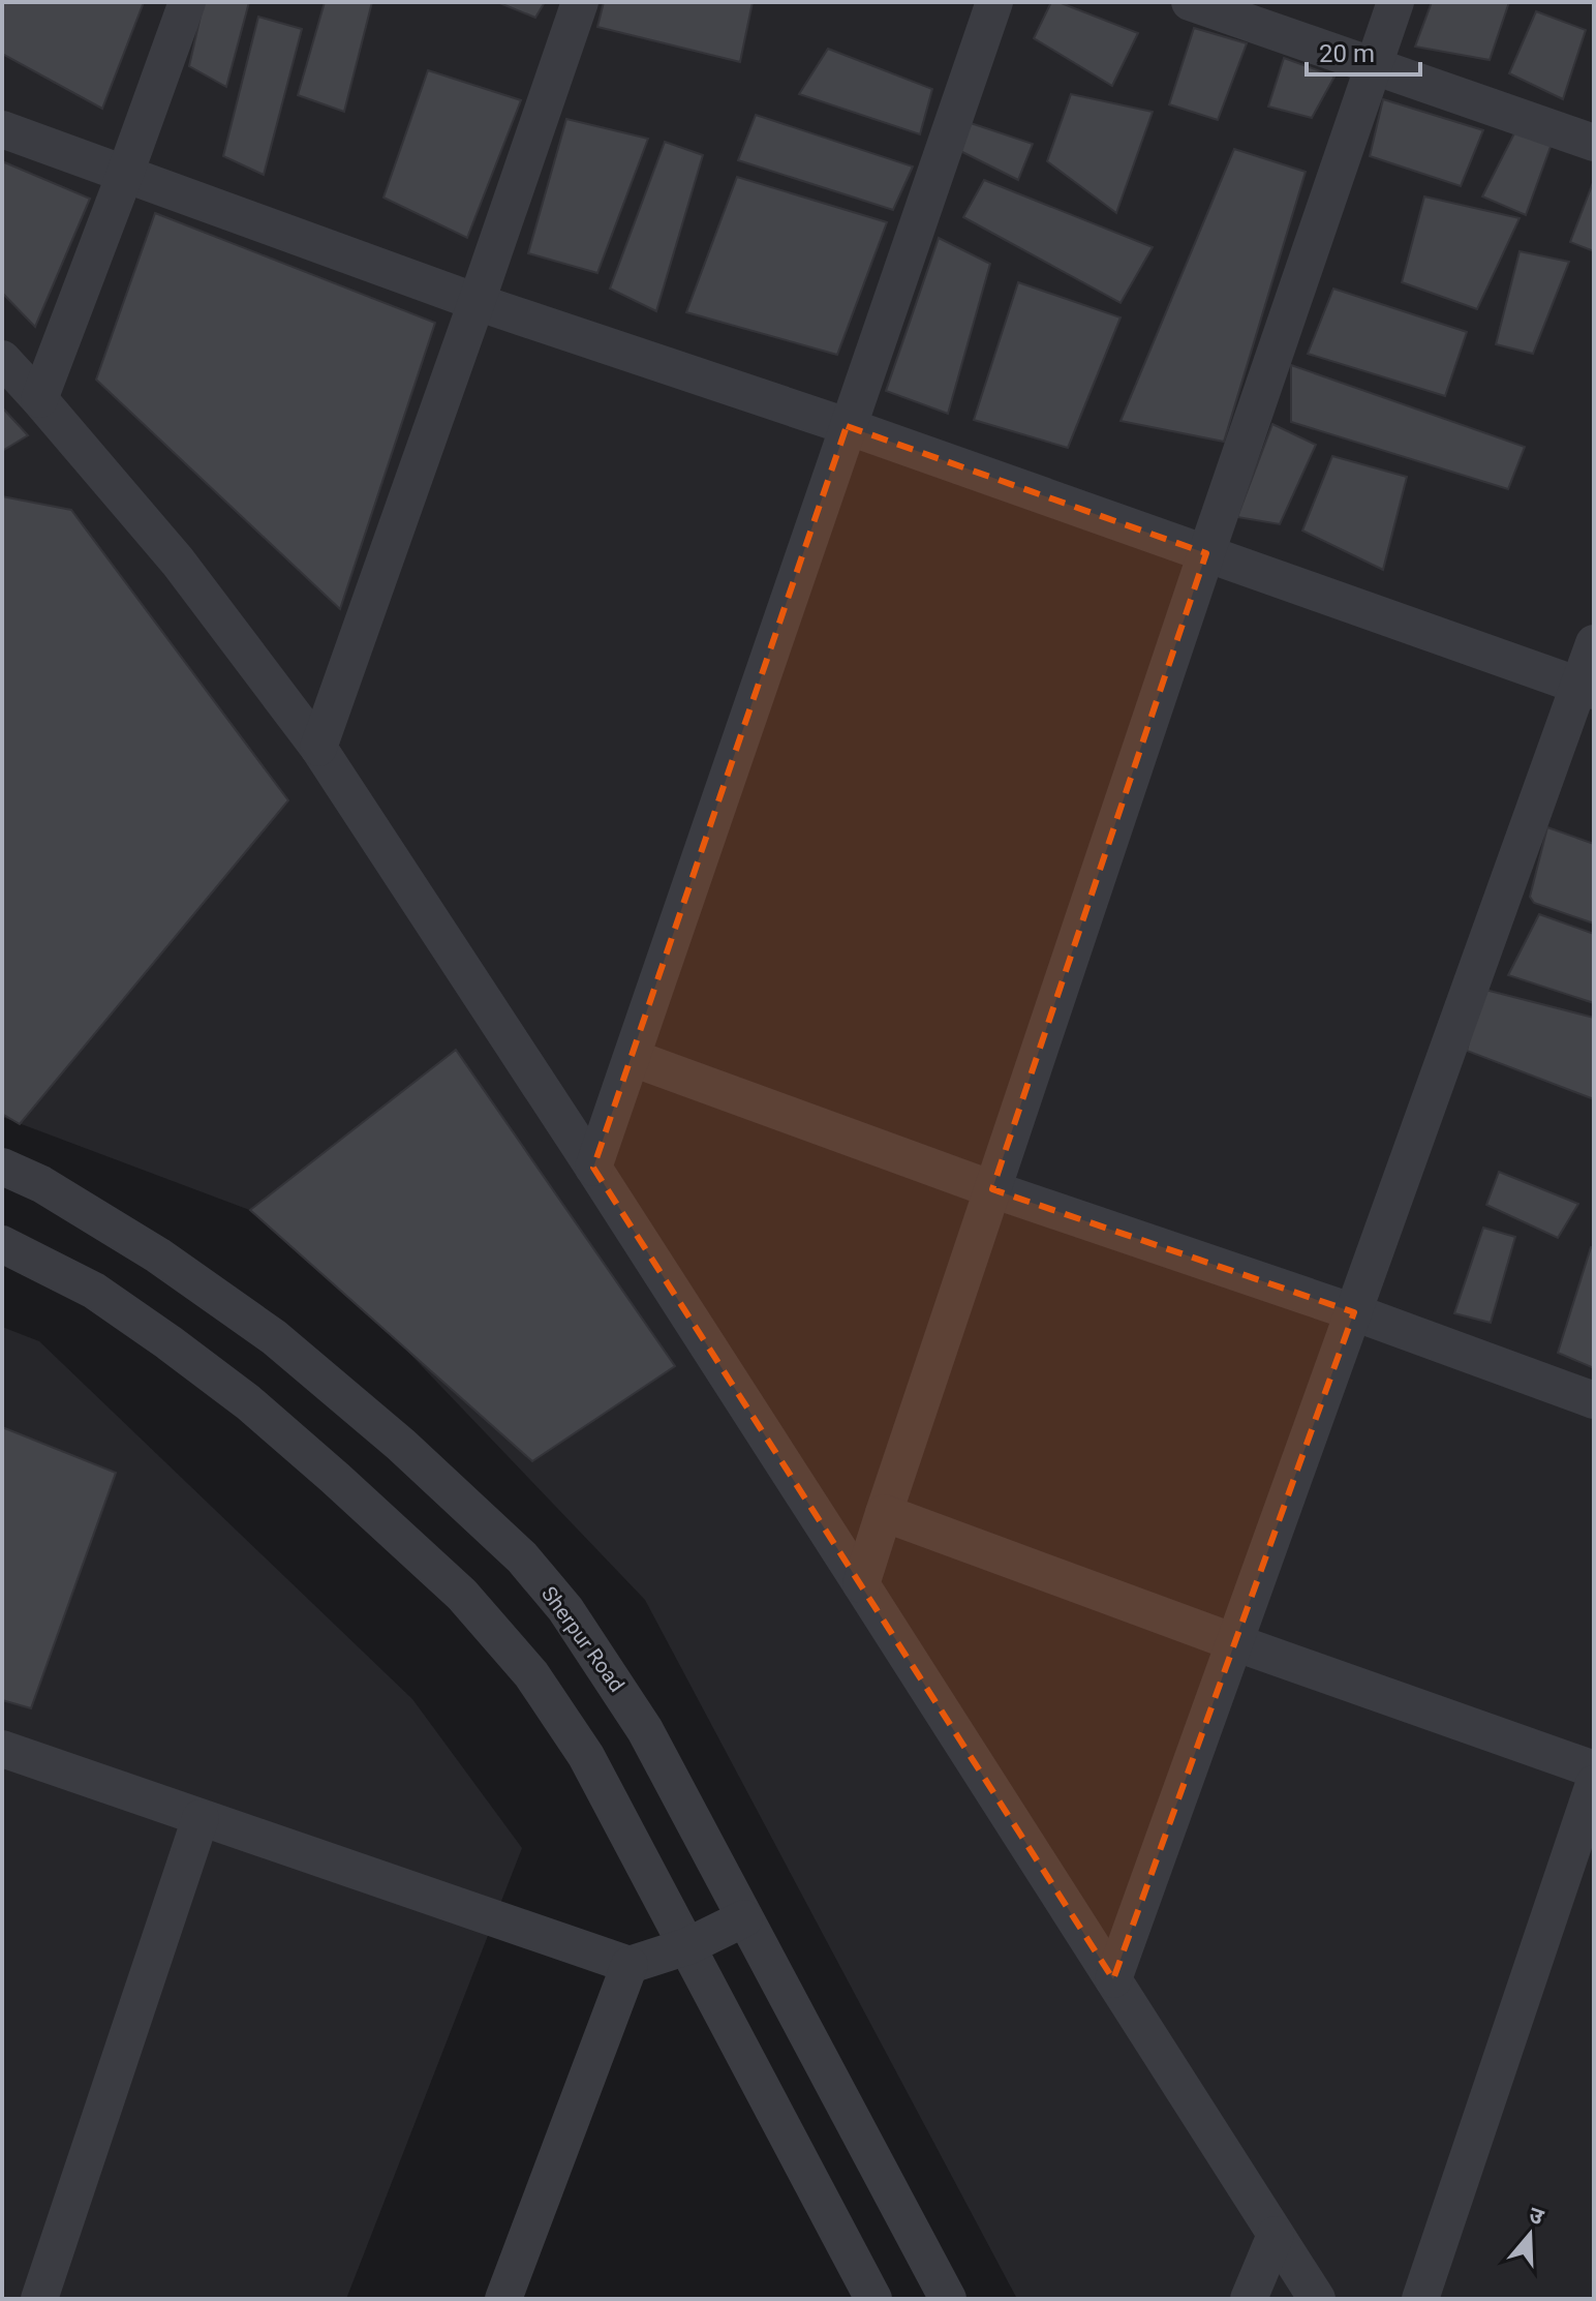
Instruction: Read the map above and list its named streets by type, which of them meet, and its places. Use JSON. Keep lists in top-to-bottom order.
{
  "streets": {
    "street": ["Sherpur Road"]
  },
  "scale_bar": "20 m",
  "north": "top"
}
